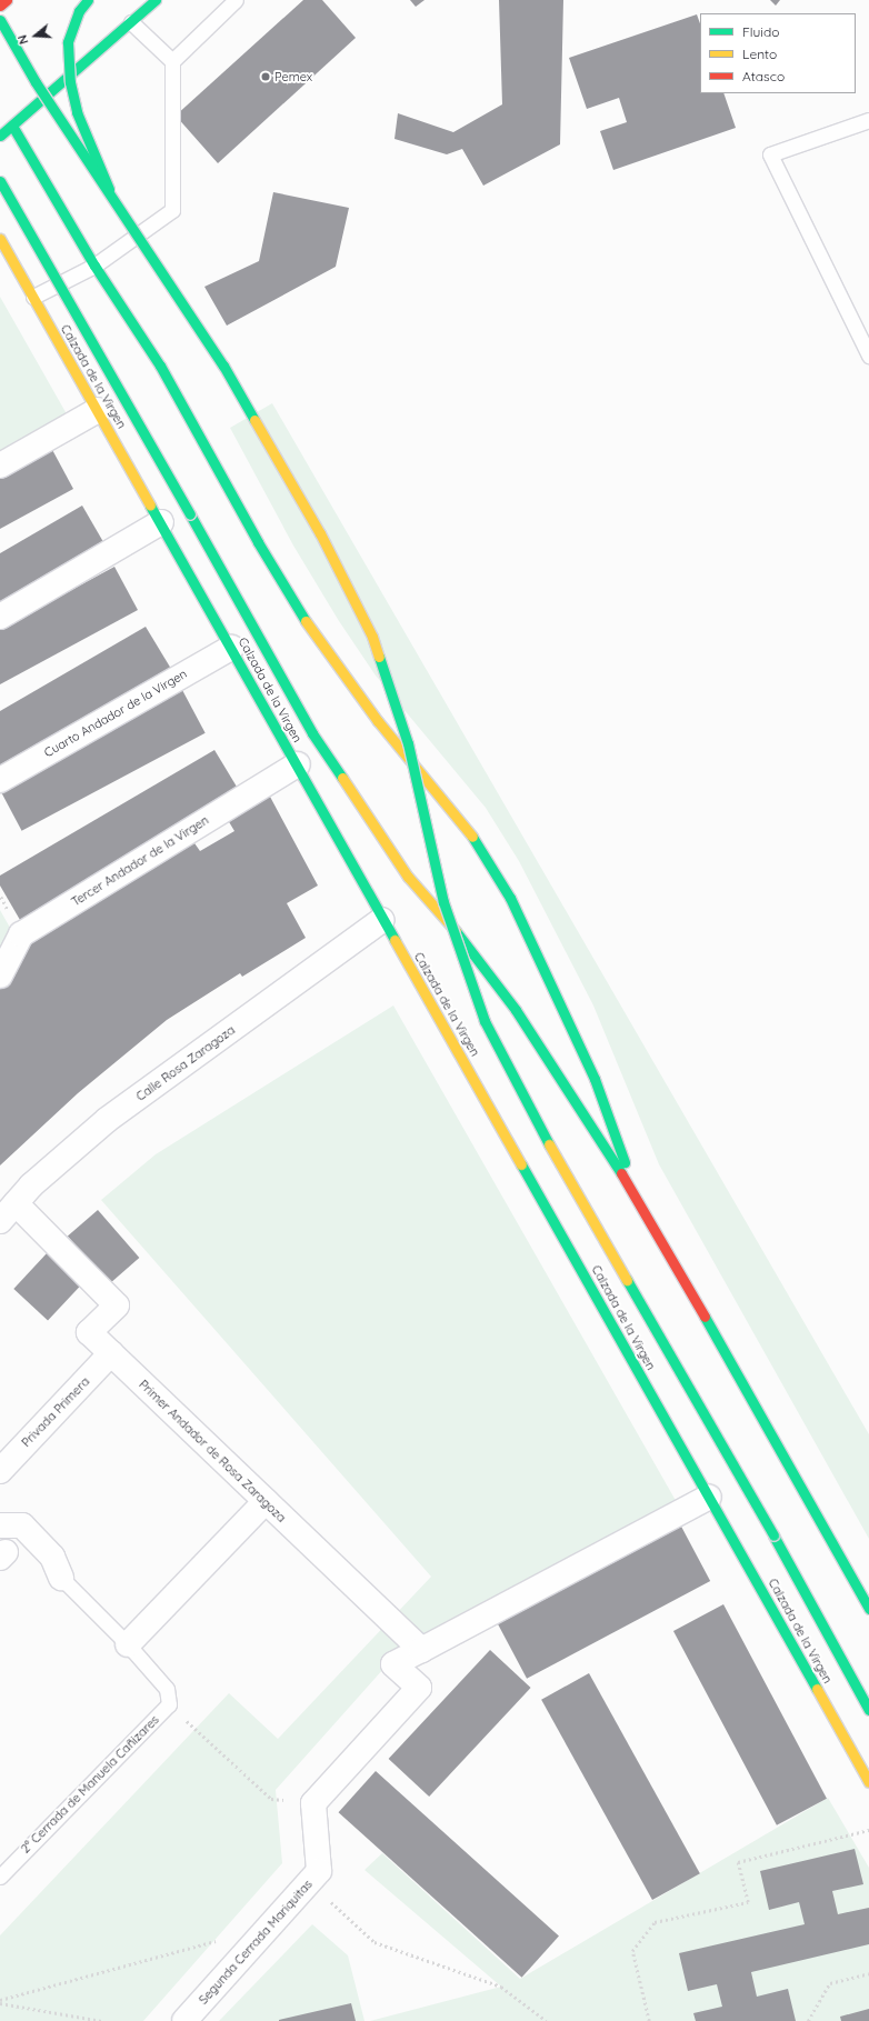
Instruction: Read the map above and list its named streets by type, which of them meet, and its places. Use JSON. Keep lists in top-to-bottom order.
{
  "streets": {
    "main road": ["Calzada de la Virgen"],
    "street": [
      "Cuarto Andador de la Virgen",
      "Tercer Andador de la Virgen",
      "Calle Rosa Zaragoza",
      "Privada Primera",
      "Primer Andador de Rosa Zaragoza",
      "Segunda Cerrada Mariquitas"
    ],
    "lane": ["2° Cerrada de Manuela Cañizares"]
  },
  "crossings": [
    ["Calzada de la Virgen", "Cuarto Andador de la Virgen"],
    ["Calzada de la Virgen", "Tercer Andador de la Virgen"],
    ["Calzada de la Virgen", "Calle Rosa Zaragoza"],
    ["Calle Rosa Zaragoza", "Primer Andador de Rosa Zaragoza"],
    ["Privada Primera", "Primer Andador de Rosa Zaragoza"]
  ],
  "places": ["Pemex"],
  "legend": ["Fluido", "Lento", "Atasco"],
  "north": "left"
}
